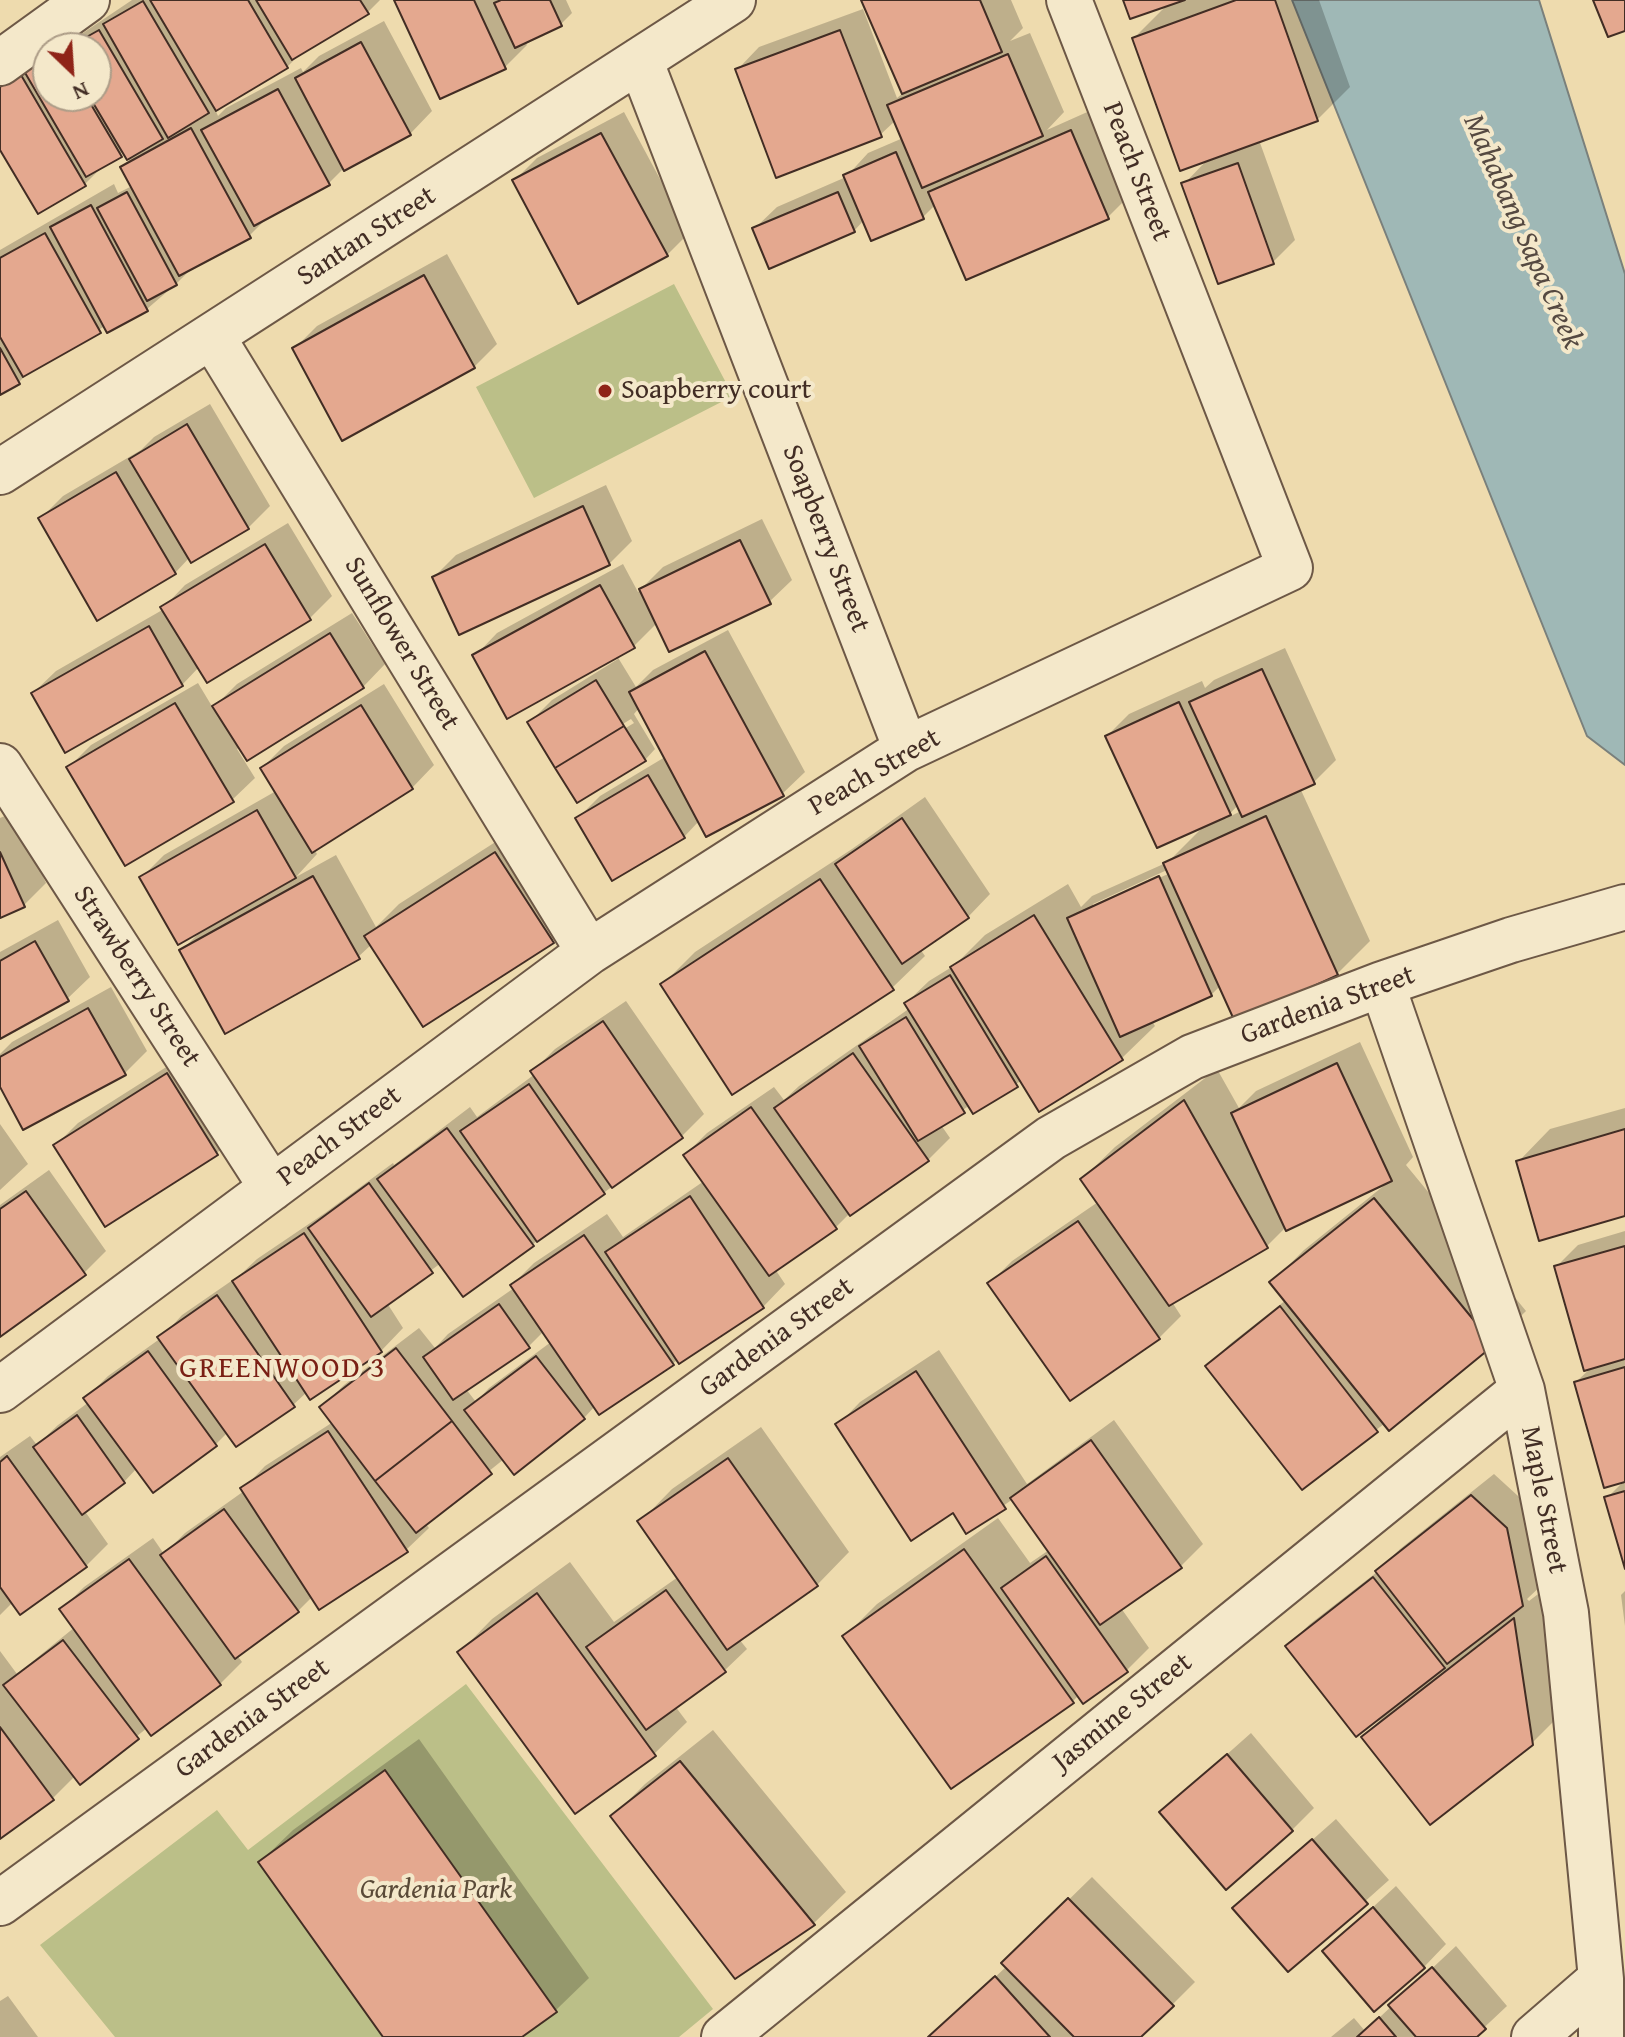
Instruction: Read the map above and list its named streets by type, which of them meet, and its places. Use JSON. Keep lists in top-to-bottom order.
{
  "streets": {
    "street": [
      "Peach Street",
      "Santan Street",
      "Soapberry Street",
      "Sunflower Street",
      "Strawberry Street",
      "Gardenia Street",
      "Maple Street",
      "Jasmine Street"
    ]
  },
  "crossings": [
    ["Peach Street", "Soapberry Street"],
    ["Peach Street", "Sunflower Street"],
    ["Peach Street", "Strawberry Street"],
    ["Santan Street", "Soapberry Street"],
    ["Santan Street", "Sunflower Street"],
    ["Gardenia Street", "Maple Street"],
    ["Maple Street", "Jasmine Street"]
  ],
  "districts": ["GREENWOOD 3"],
  "water": ["Mahabang Sapa Creek"],
  "parks": ["Gardenia Park"],
  "places": ["Soapberry court"],
  "north": "bottom right"
}
